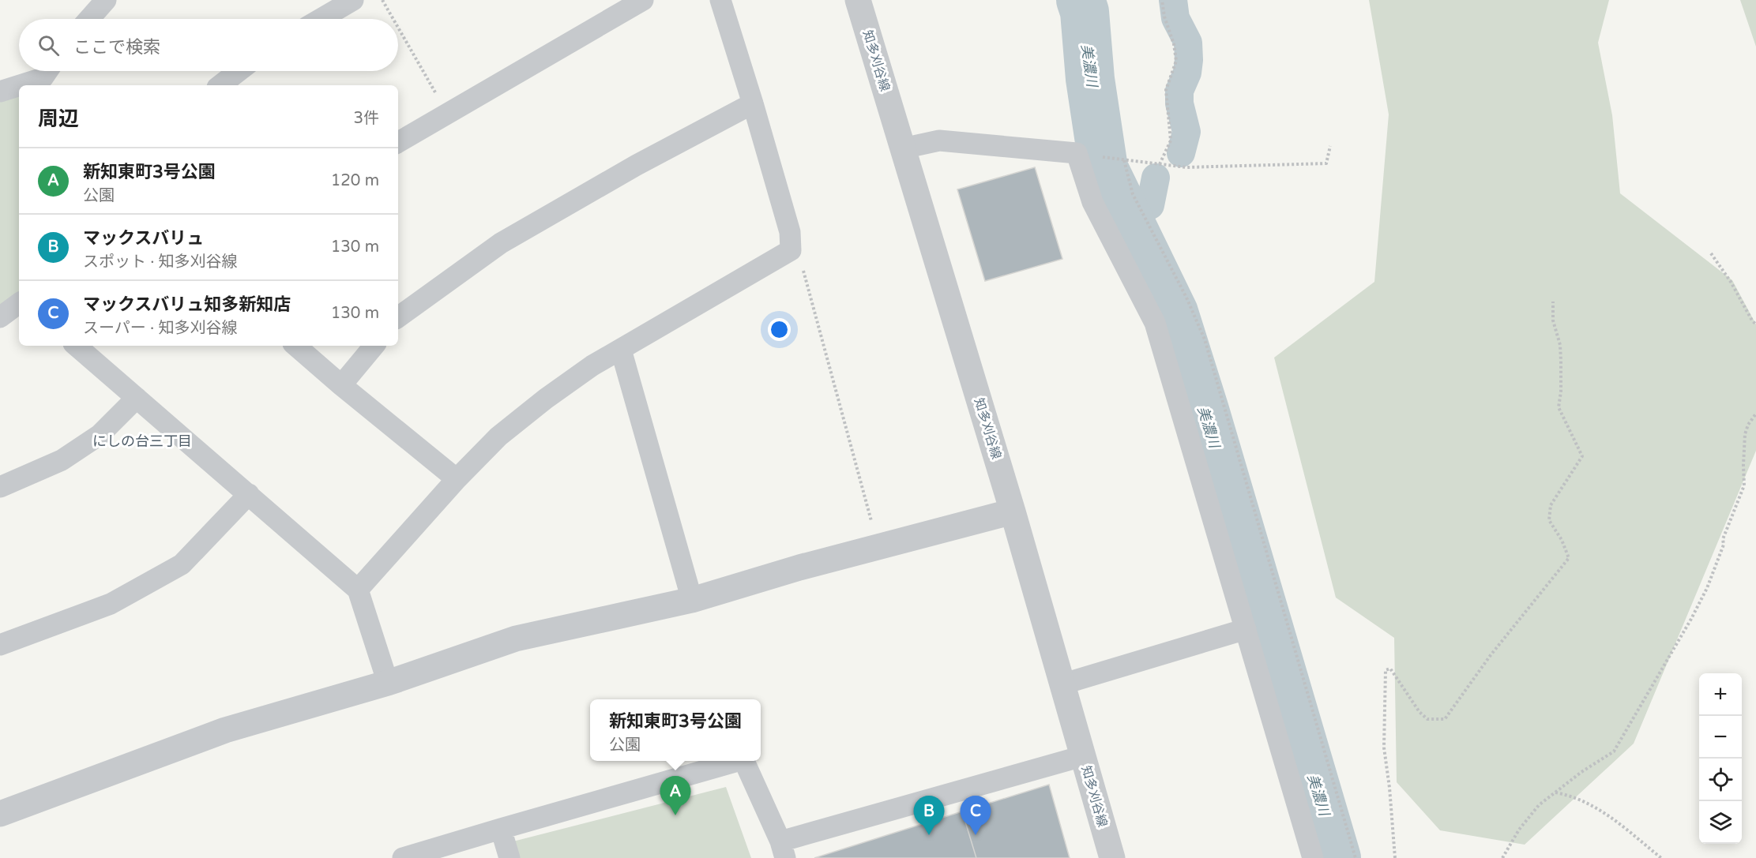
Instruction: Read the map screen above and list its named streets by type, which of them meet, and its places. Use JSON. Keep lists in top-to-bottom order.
{
  "streets": {
    "street": ["知多刈谷線"]
  },
  "districts": ["にしの台三丁目"],
  "water": ["美濃川"],
  "page": {
    "search": "ここで検索",
    "heading": ["周辺", "3件"],
    "list": [
      {
        "mark": "A",
        "name": "新知東町3号公園",
        "note": "公園",
        "value": "120 m"
      },
      {
        "mark": "B",
        "name": "マックスバリュ",
        "note": "スポット · 知多刈谷線",
        "value": "130 m"
      },
      {
        "mark": "C",
        "name": "マックスバリュ知多新知店",
        "note": "スーパー · 知多刈谷線",
        "value": "130 m"
      }
    ],
    "map_buttons": ["+", "−"],
    "popup": ["新知東町3号公園", "公園"],
    "pins": ["A", "B", "C"]
  }
}
